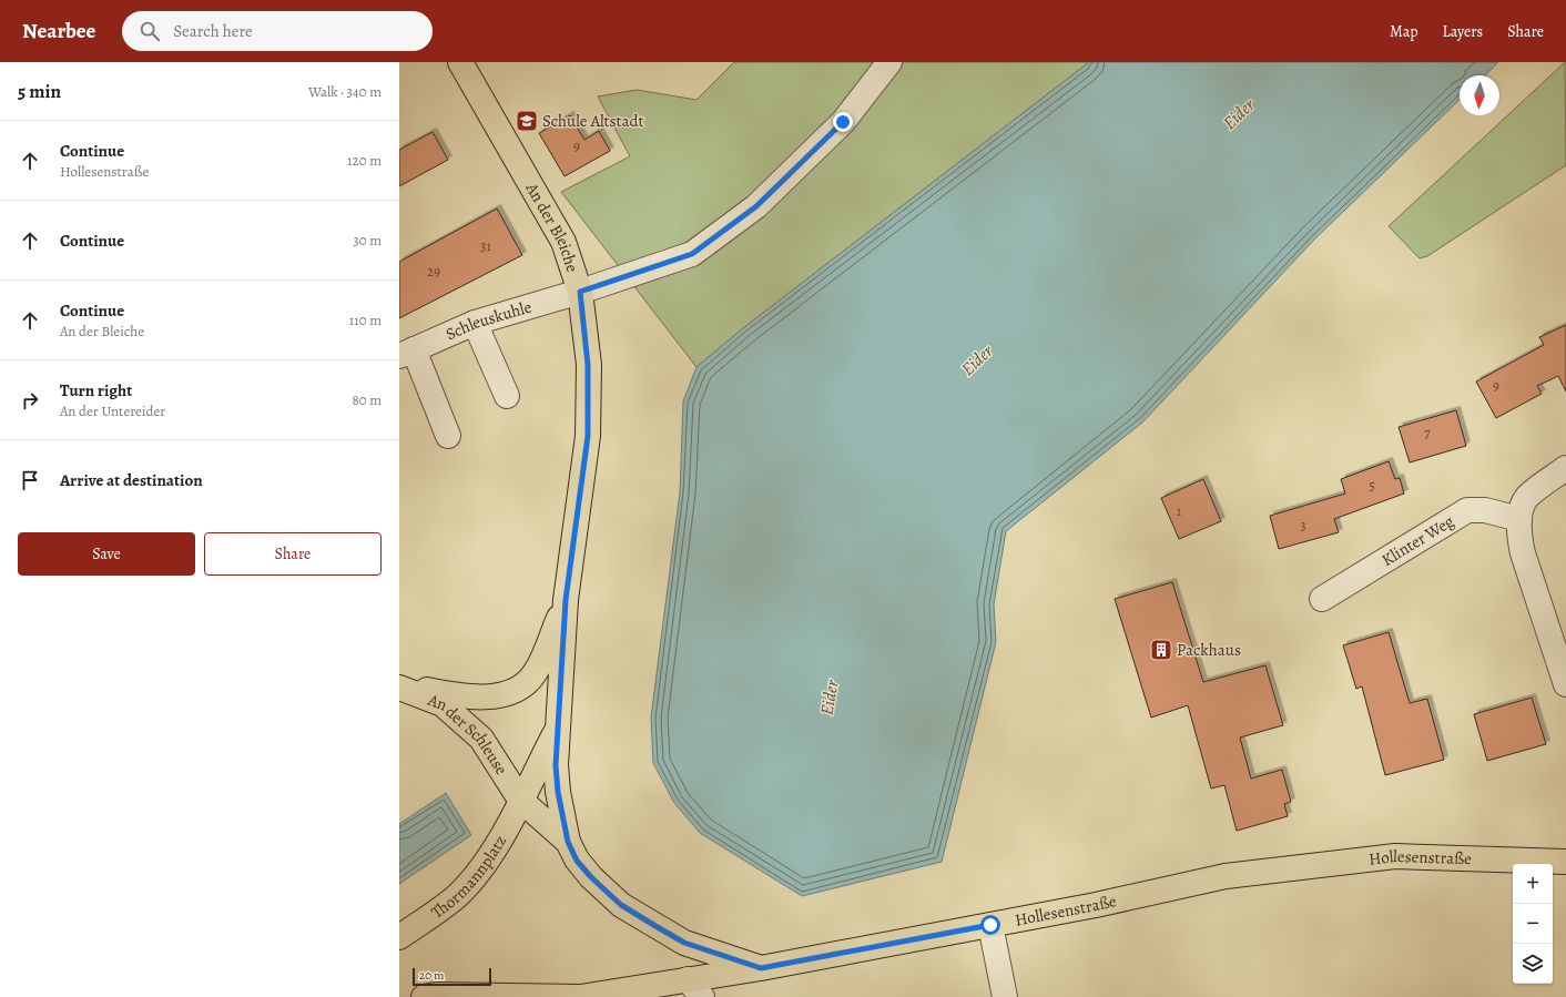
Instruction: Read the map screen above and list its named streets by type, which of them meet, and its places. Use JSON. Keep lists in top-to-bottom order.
{
  "streets": {
    "main road": [
      "An der Bleiche",
      "An der Schleuse",
      "Hollesenstraße",
      "Thormannplatz"
    ],
    "street": ["Schleuskuhle", "Klinter Weg"]
  },
  "crossings": [
    ["An der Bleiche", "Schleuskuhle"],
    ["An der Bleiche", "An der Schleuse"],
    ["An der Bleiche", "Hollesenstraße"],
    ["An der Bleiche", "Thormannplatz"],
    ["An der Schleuse", "Hollesenstraße"],
    ["An der Schleuse", "Thormannplatz"],
    ["Hollesenstraße", "Thormannplatz"]
  ],
  "water": ["Eider"],
  "places": {
    "school or university": ["Schule Altstadt"],
    "building": ["Packhaus"]
  },
  "house_numbers": [
    "9",
    "31",
    "29",
    "9",
    "7",
    "5",
    "1",
    "3"
  ],
  "scale_bar": "20 m",
  "north": "bottom",
  "page": {
    "header": "Nearbee",
    "search": "Search here",
    "nav": ["Map", "Layers", "Share"],
    "heading": ["5 min", "Walk · 340 m"],
    "list": [
      ["Continue", "Hollesenstraße", "120 m"],
      ["Continue", "30 m"],
      ["Continue", "An der Bleiche", "110 m"],
      ["Turn right", "An der Untereider", "80 m"],
      "Arrive at destination"
    ],
    "buttons": ["Save", "Share"],
    "map_buttons": ["+", "−"],
    "scale": "20 m"
  }
}
